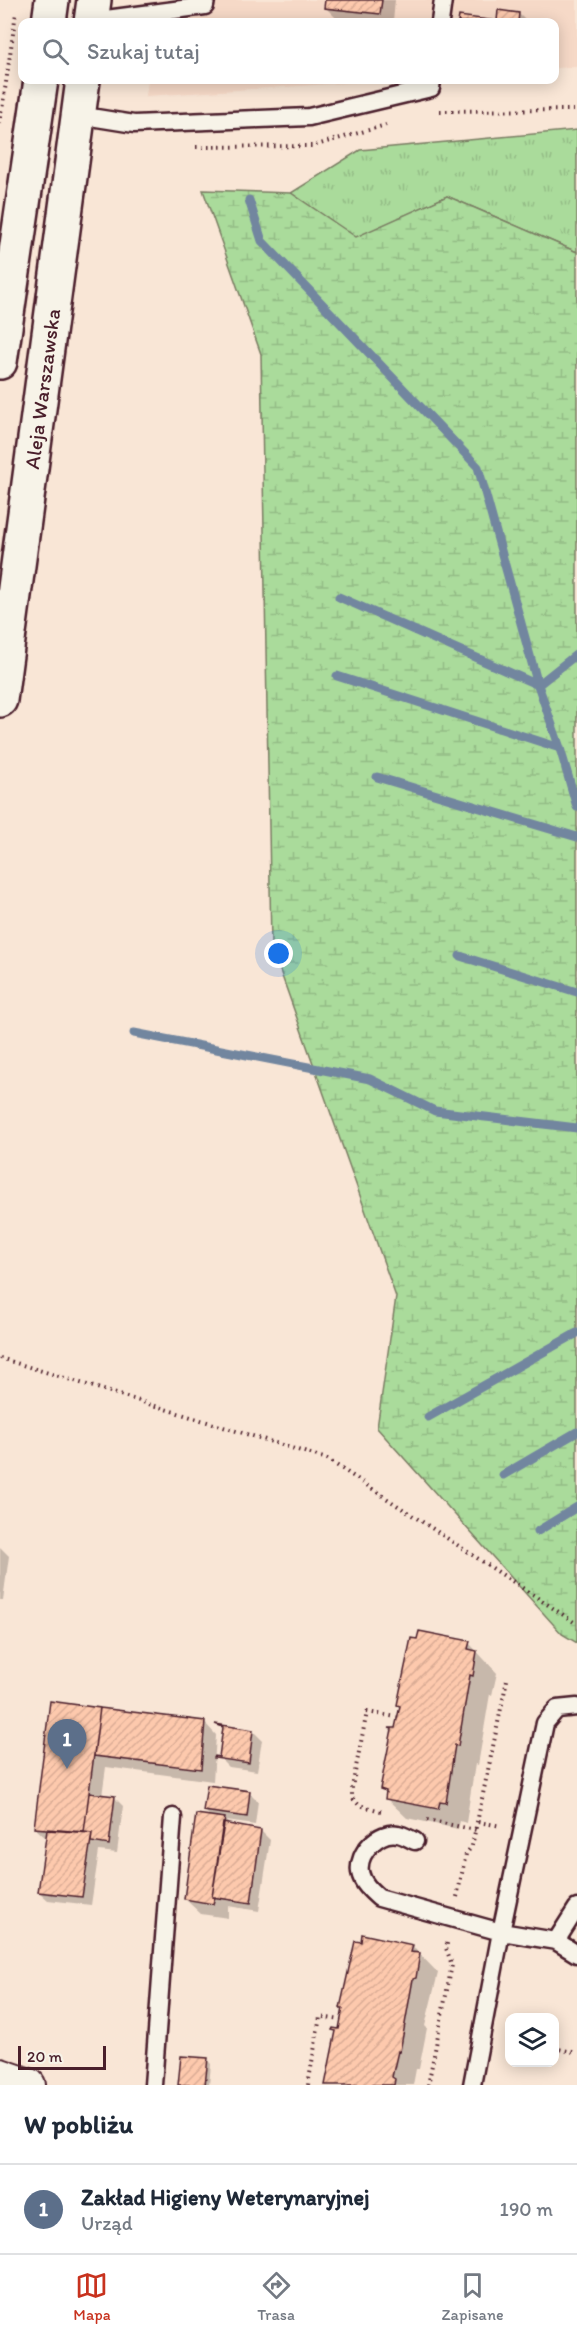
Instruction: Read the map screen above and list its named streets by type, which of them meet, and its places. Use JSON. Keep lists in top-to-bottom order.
{
  "streets": {
    "main road": ["Aleja Warszawska"]
  },
  "scale_bar": "20 m",
  "page": {
    "search": "Szukaj tutaj",
    "pins": "1",
    "scale": "20 m",
    "heading": "W pobliżu",
    "list": [
      {
        "mark": "1",
        "name": "Zakład Higieny Weterynaryjnej",
        "note": "Urząd",
        "value": "190 m"
      }
    ],
    "nav": ["Mapa", "Trasa", "Zapisane"]
  }
}
